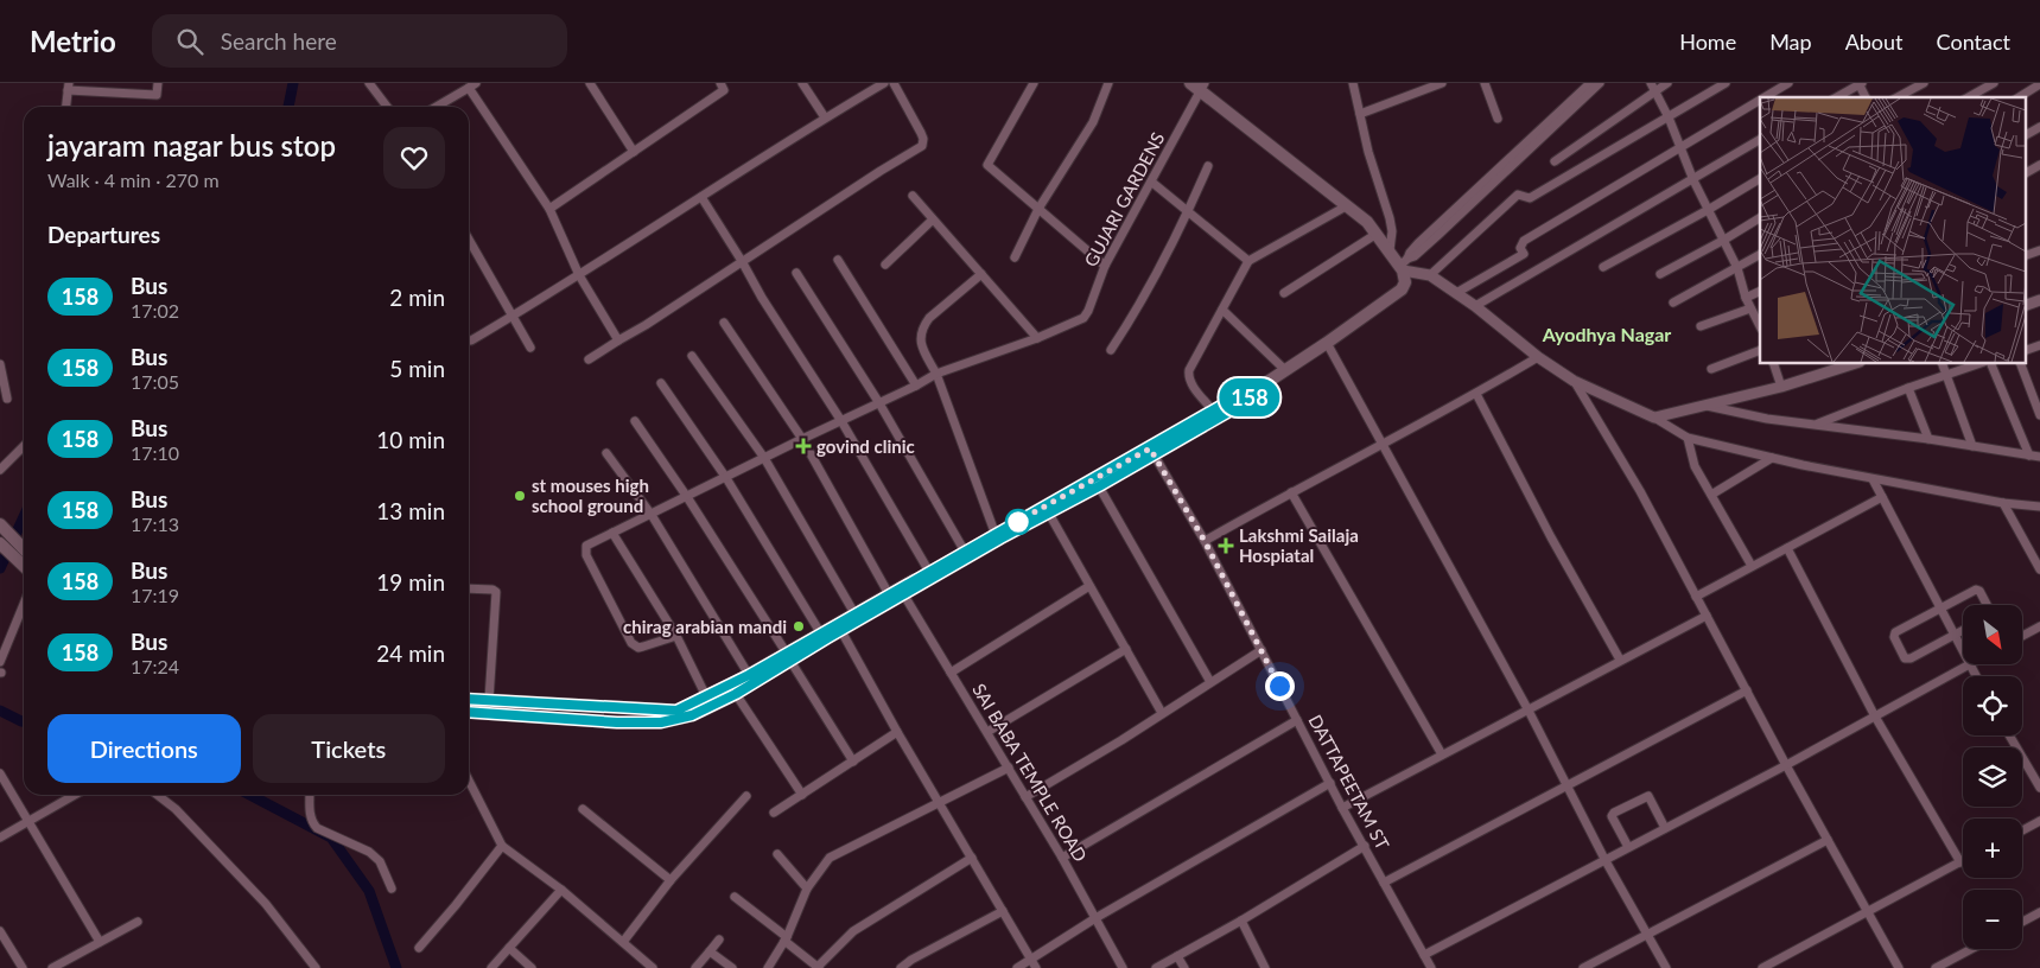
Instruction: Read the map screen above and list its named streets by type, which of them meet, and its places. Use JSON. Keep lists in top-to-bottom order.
{
  "streets": {
    "street": ["GUJARI GARDENS", "SAI BABA TEMPLE ROAD", "DATTAPEETAM ST"]
  },
  "districts": ["Ayodhya Nagar"],
  "places": {
    "health": ["govind clinic", "Lakshmi Sailaja Hospiatal"],
    "other": ["st mouses high school ground", "chirag arabian mandi"]
  },
  "lines": ["bus line 158"],
  "north": "bottom right",
  "page": {
    "header": "Metrio",
    "search": "Search here",
    "nav": [
      "Home",
      "Map",
      "About",
      "Contact"
    ],
    "on_map": "158",
    "heading": [
      ["jayaram nagar bus stop", "Walk · 4 min · 270 m"],
      "Departures"
    ],
    "list": [
      {
        "mark": "158",
        "name": "Bus",
        "note": "17:02",
        "value": "2 min"
      },
      {
        "mark": "158",
        "name": "Bus",
        "note": "17:05",
        "value": "5 min"
      },
      {
        "mark": "158",
        "name": "Bus",
        "note": "17:10",
        "value": "10 min"
      },
      {
        "mark": "158",
        "name": "Bus",
        "note": "17:13",
        "value": "13 min"
      },
      {
        "mark": "158",
        "name": "Bus",
        "note": "17:19",
        "value": "19 min"
      },
      {
        "mark": "158",
        "name": "Bus",
        "note": "17:24",
        "value": "24 min"
      }
    ],
    "map_buttons": ["+", "−"],
    "buttons": ["Directions", "Tickets"]
  }
}
